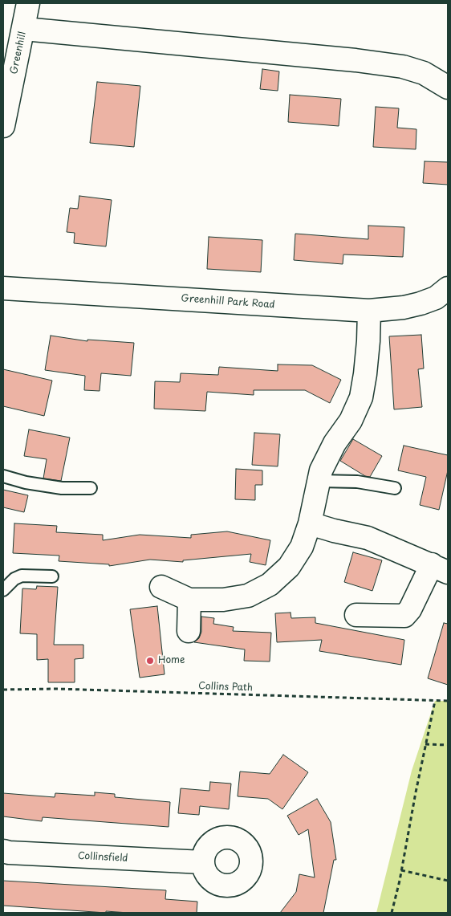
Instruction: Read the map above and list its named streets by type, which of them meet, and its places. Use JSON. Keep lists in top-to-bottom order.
{
  "streets": {
    "street": ["Greenhill", "Greenhill Park Road", "Collinsfield"],
    "path": ["Collins Path"]
  },
  "places": ["Home"]
}
